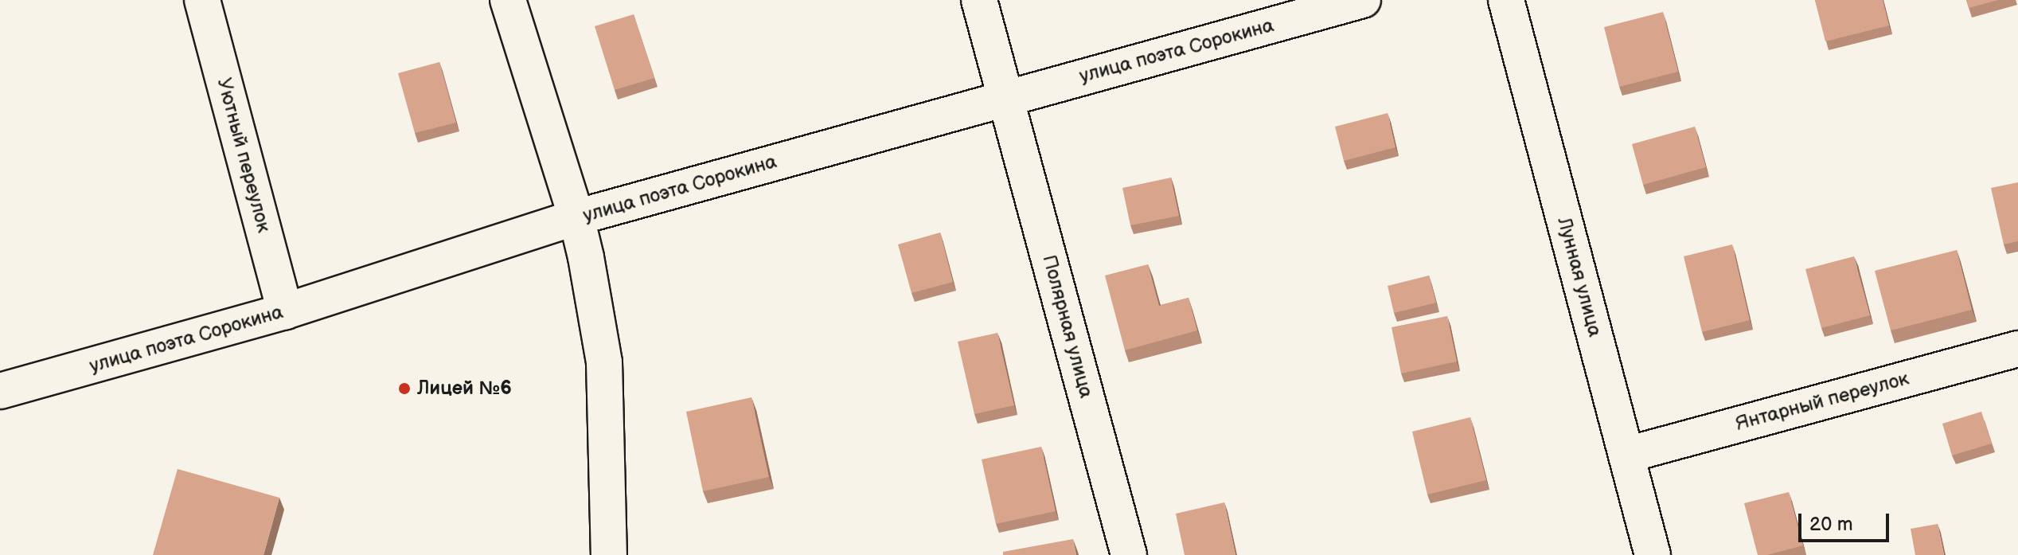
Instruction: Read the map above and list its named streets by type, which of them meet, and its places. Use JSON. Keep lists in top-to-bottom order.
{
  "streets": {
    "street": [
      "улица поэта Сорокина",
      "Уютный переулок",
      "Лунная улица",
      "Полярная улица",
      "Янтарный переулок"
    ]
  },
  "crossings": [
    ["улица поэта Сорокина", "Уютный переулок"],
    ["улица поэта Сорокина", "Полярная улица"],
    ["Лунная улица", "Янтарный переулок"]
  ],
  "places": ["Лицей №6"],
  "scale_bar": "20 m"
}
